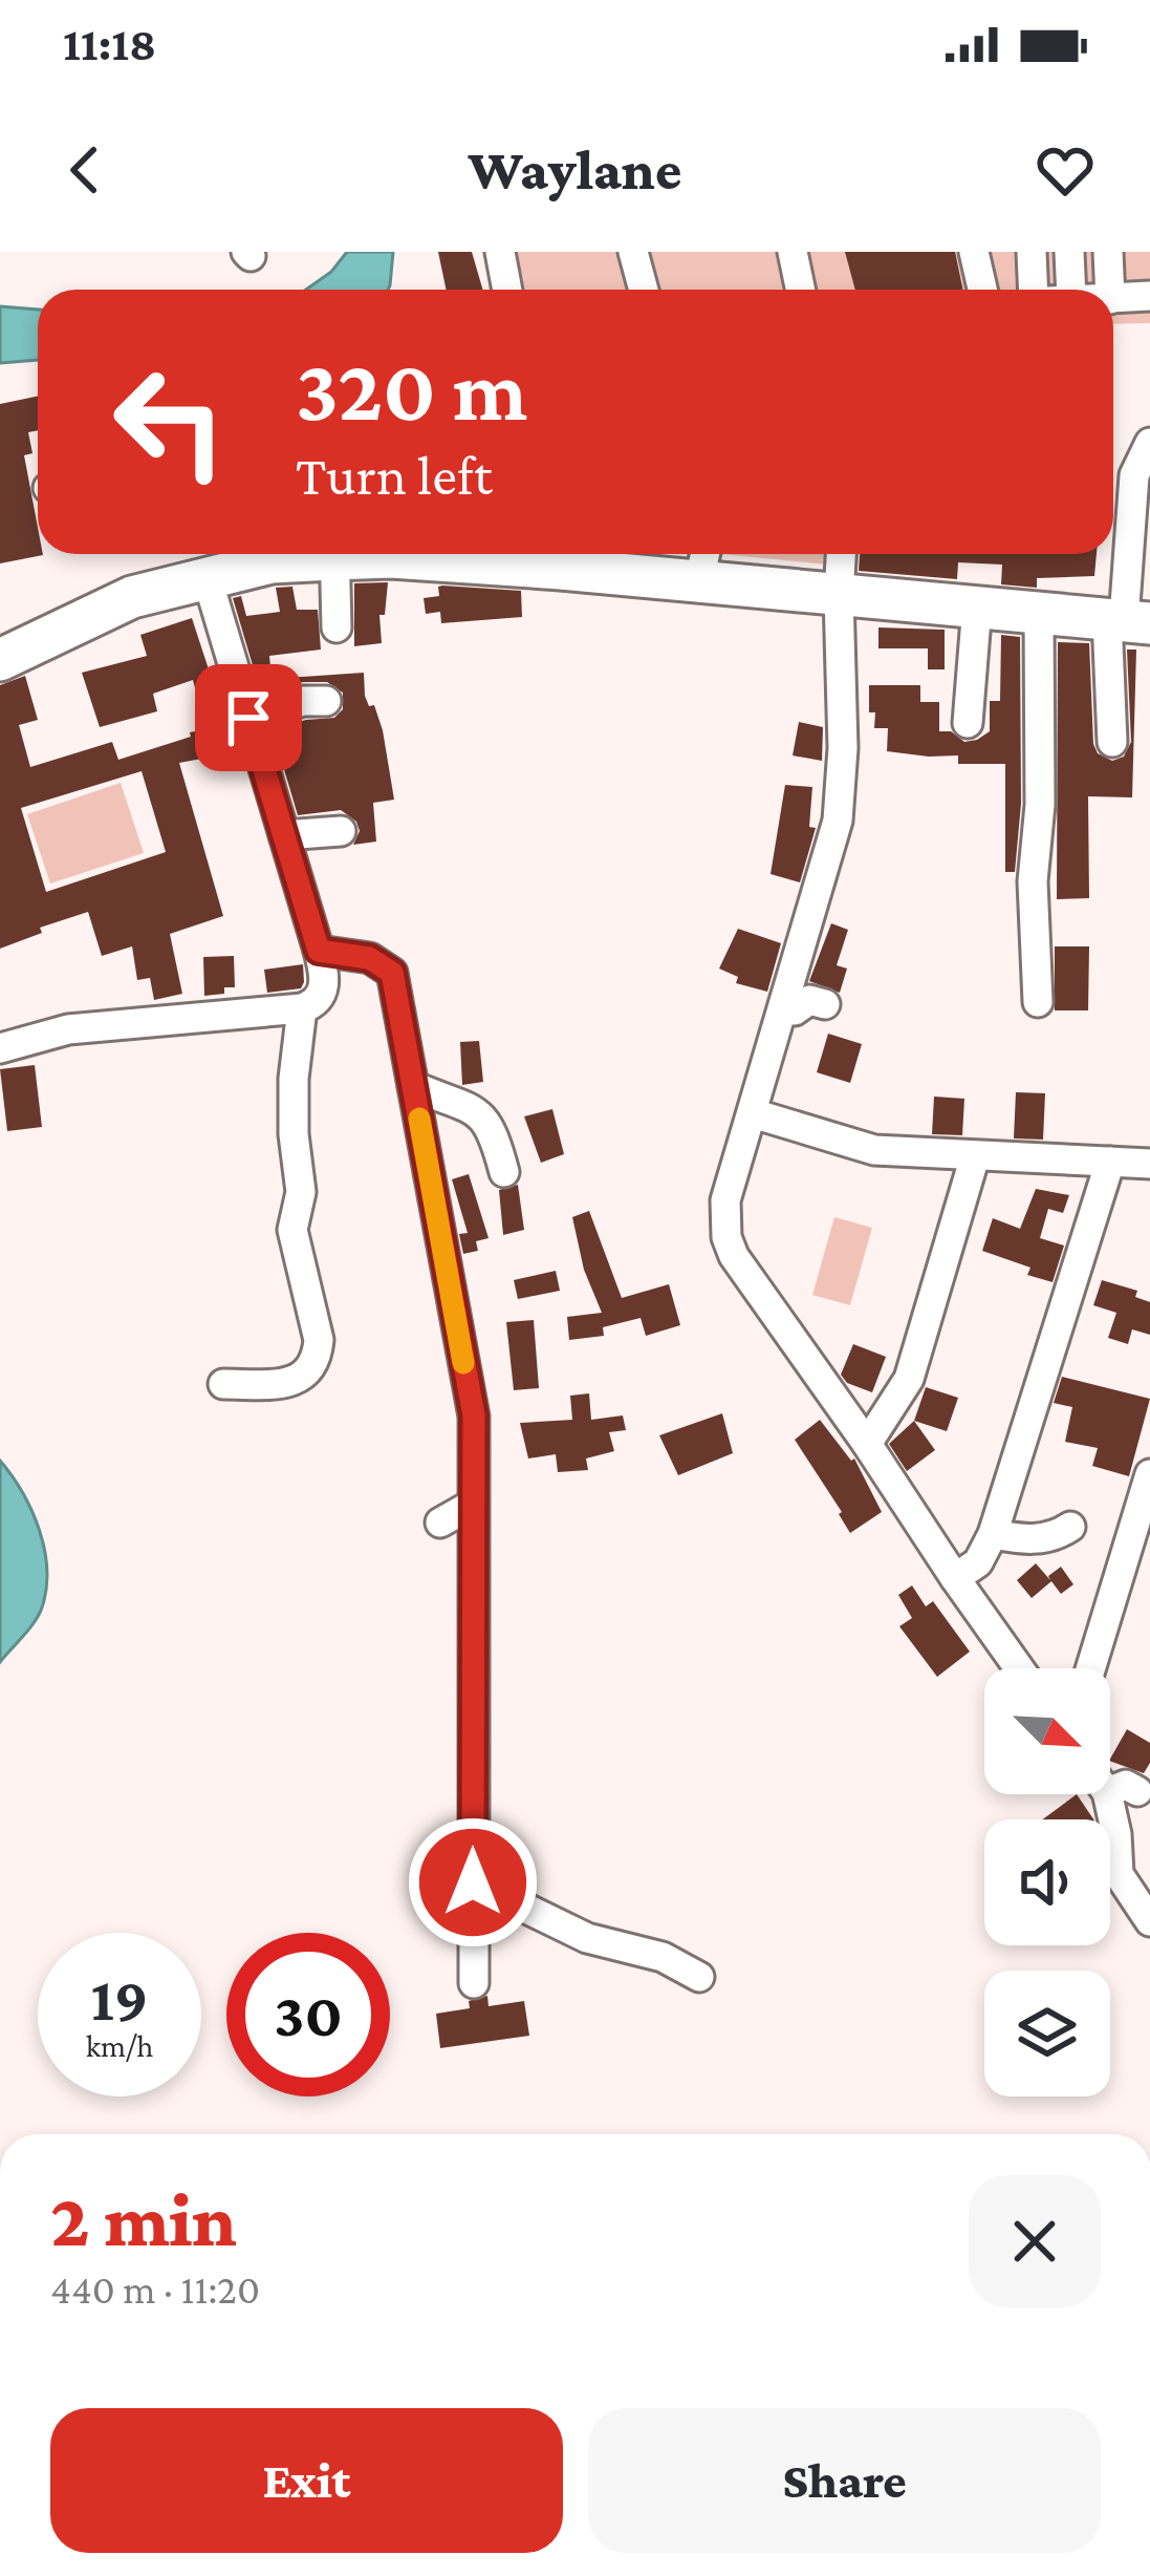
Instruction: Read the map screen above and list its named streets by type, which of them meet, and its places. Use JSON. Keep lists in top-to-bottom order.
{
  "north": "bottom right",
  "page": {
    "status": "11:18",
    "header": "Waylane",
    "turn": ["320 m", "Turn left"],
    "speed": "19 km/h",
    "limit": "30",
    "heading": ["2 min", "440 m · 11:20"],
    "buttons": ["Exit", "Share"]
  }
}
